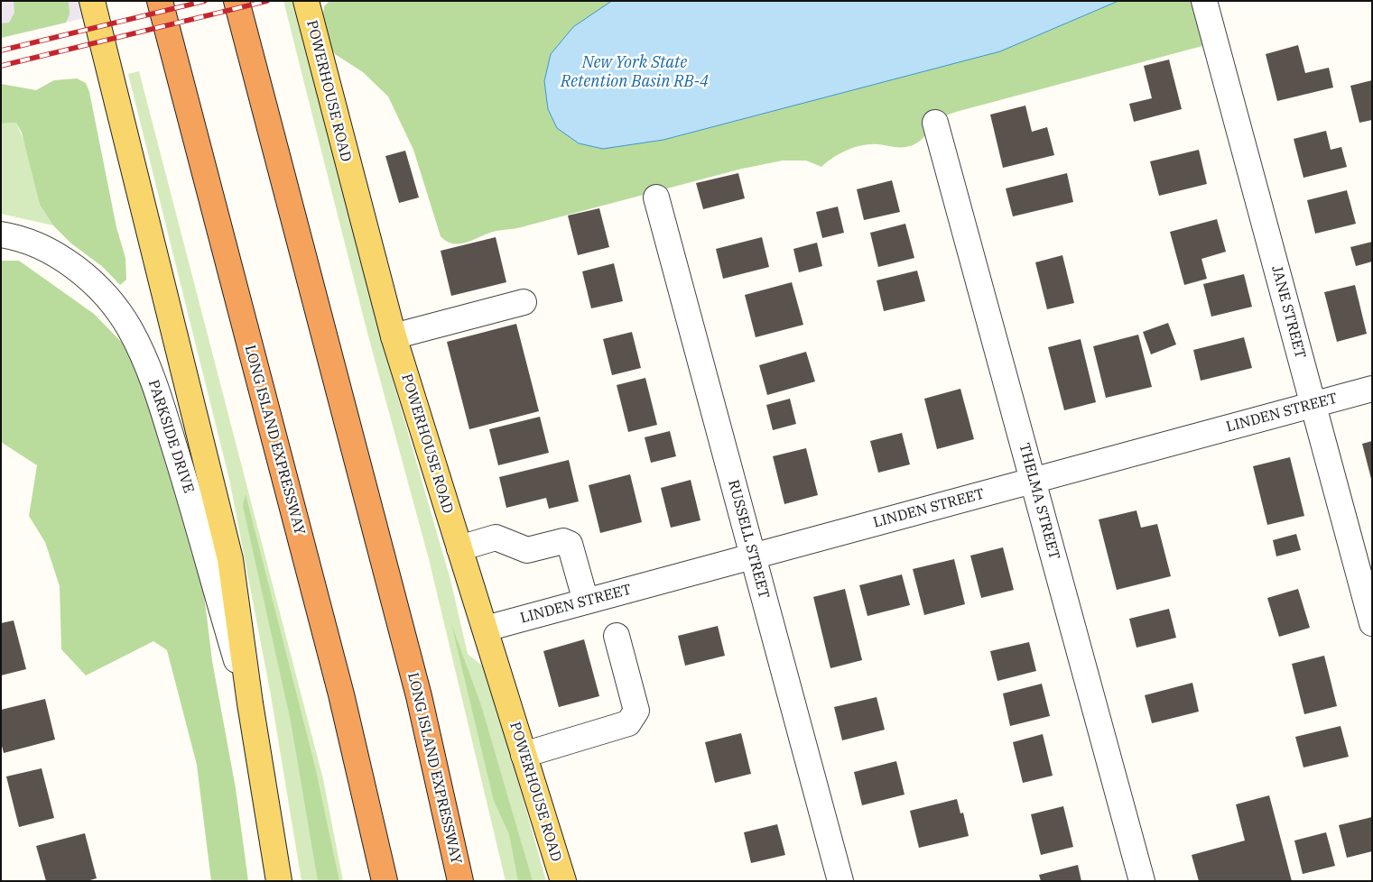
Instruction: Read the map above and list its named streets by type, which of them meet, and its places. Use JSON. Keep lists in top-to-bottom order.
{
  "streets": {
    "highway": ["LONG ISLAND EXPRESSWAY"],
    "main road": ["POWERHOUSE ROAD"],
    "street": [
      "JANE STREET",
      "LINDEN STREET",
      "PARKSIDE DRIVE",
      "THELMA STREET",
      "RUSSELL STREET"
    ]
  },
  "crossings": [
    ["POWERHOUSE ROAD", "LINDEN STREET"],
    ["JANE STREET", "LINDEN STREET"],
    ["LINDEN STREET", "THELMA STREET"],
    ["LINDEN STREET", "RUSSELL STREET"]
  ],
  "water": ["New York State Retention Basin RB-4"]
}
